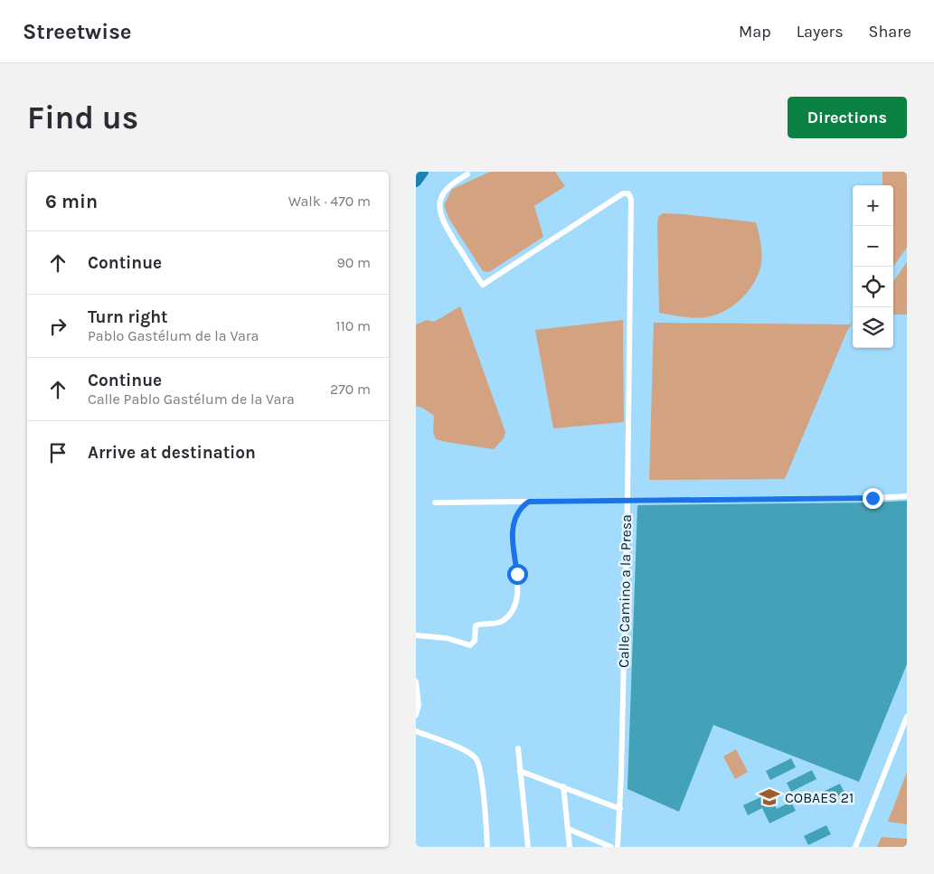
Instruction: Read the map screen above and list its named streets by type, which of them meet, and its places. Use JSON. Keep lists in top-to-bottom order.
{
  "streets": {
    "street": ["Calle Camino a la Presa"]
  },
  "places": {
    "school or university": ["COBAES 21"]
  },
  "page": {
    "header": "Streetwise",
    "nav": ["Map", "Layers", "Share"],
    "buttons": "Directions",
    "title": "Find us",
    "heading": ["6 min", "Walk · 470 m"],
    "map_buttons": ["+", "−"],
    "list": [
      ["Continue", "90 m"],
      ["Turn right", "Pablo Gastélum de la Vara", "110 m"],
      ["Continue", "Calle Pablo Gastélum de la Vara", "270 m"],
      "Arrive at destination"
    ]
  }
}
